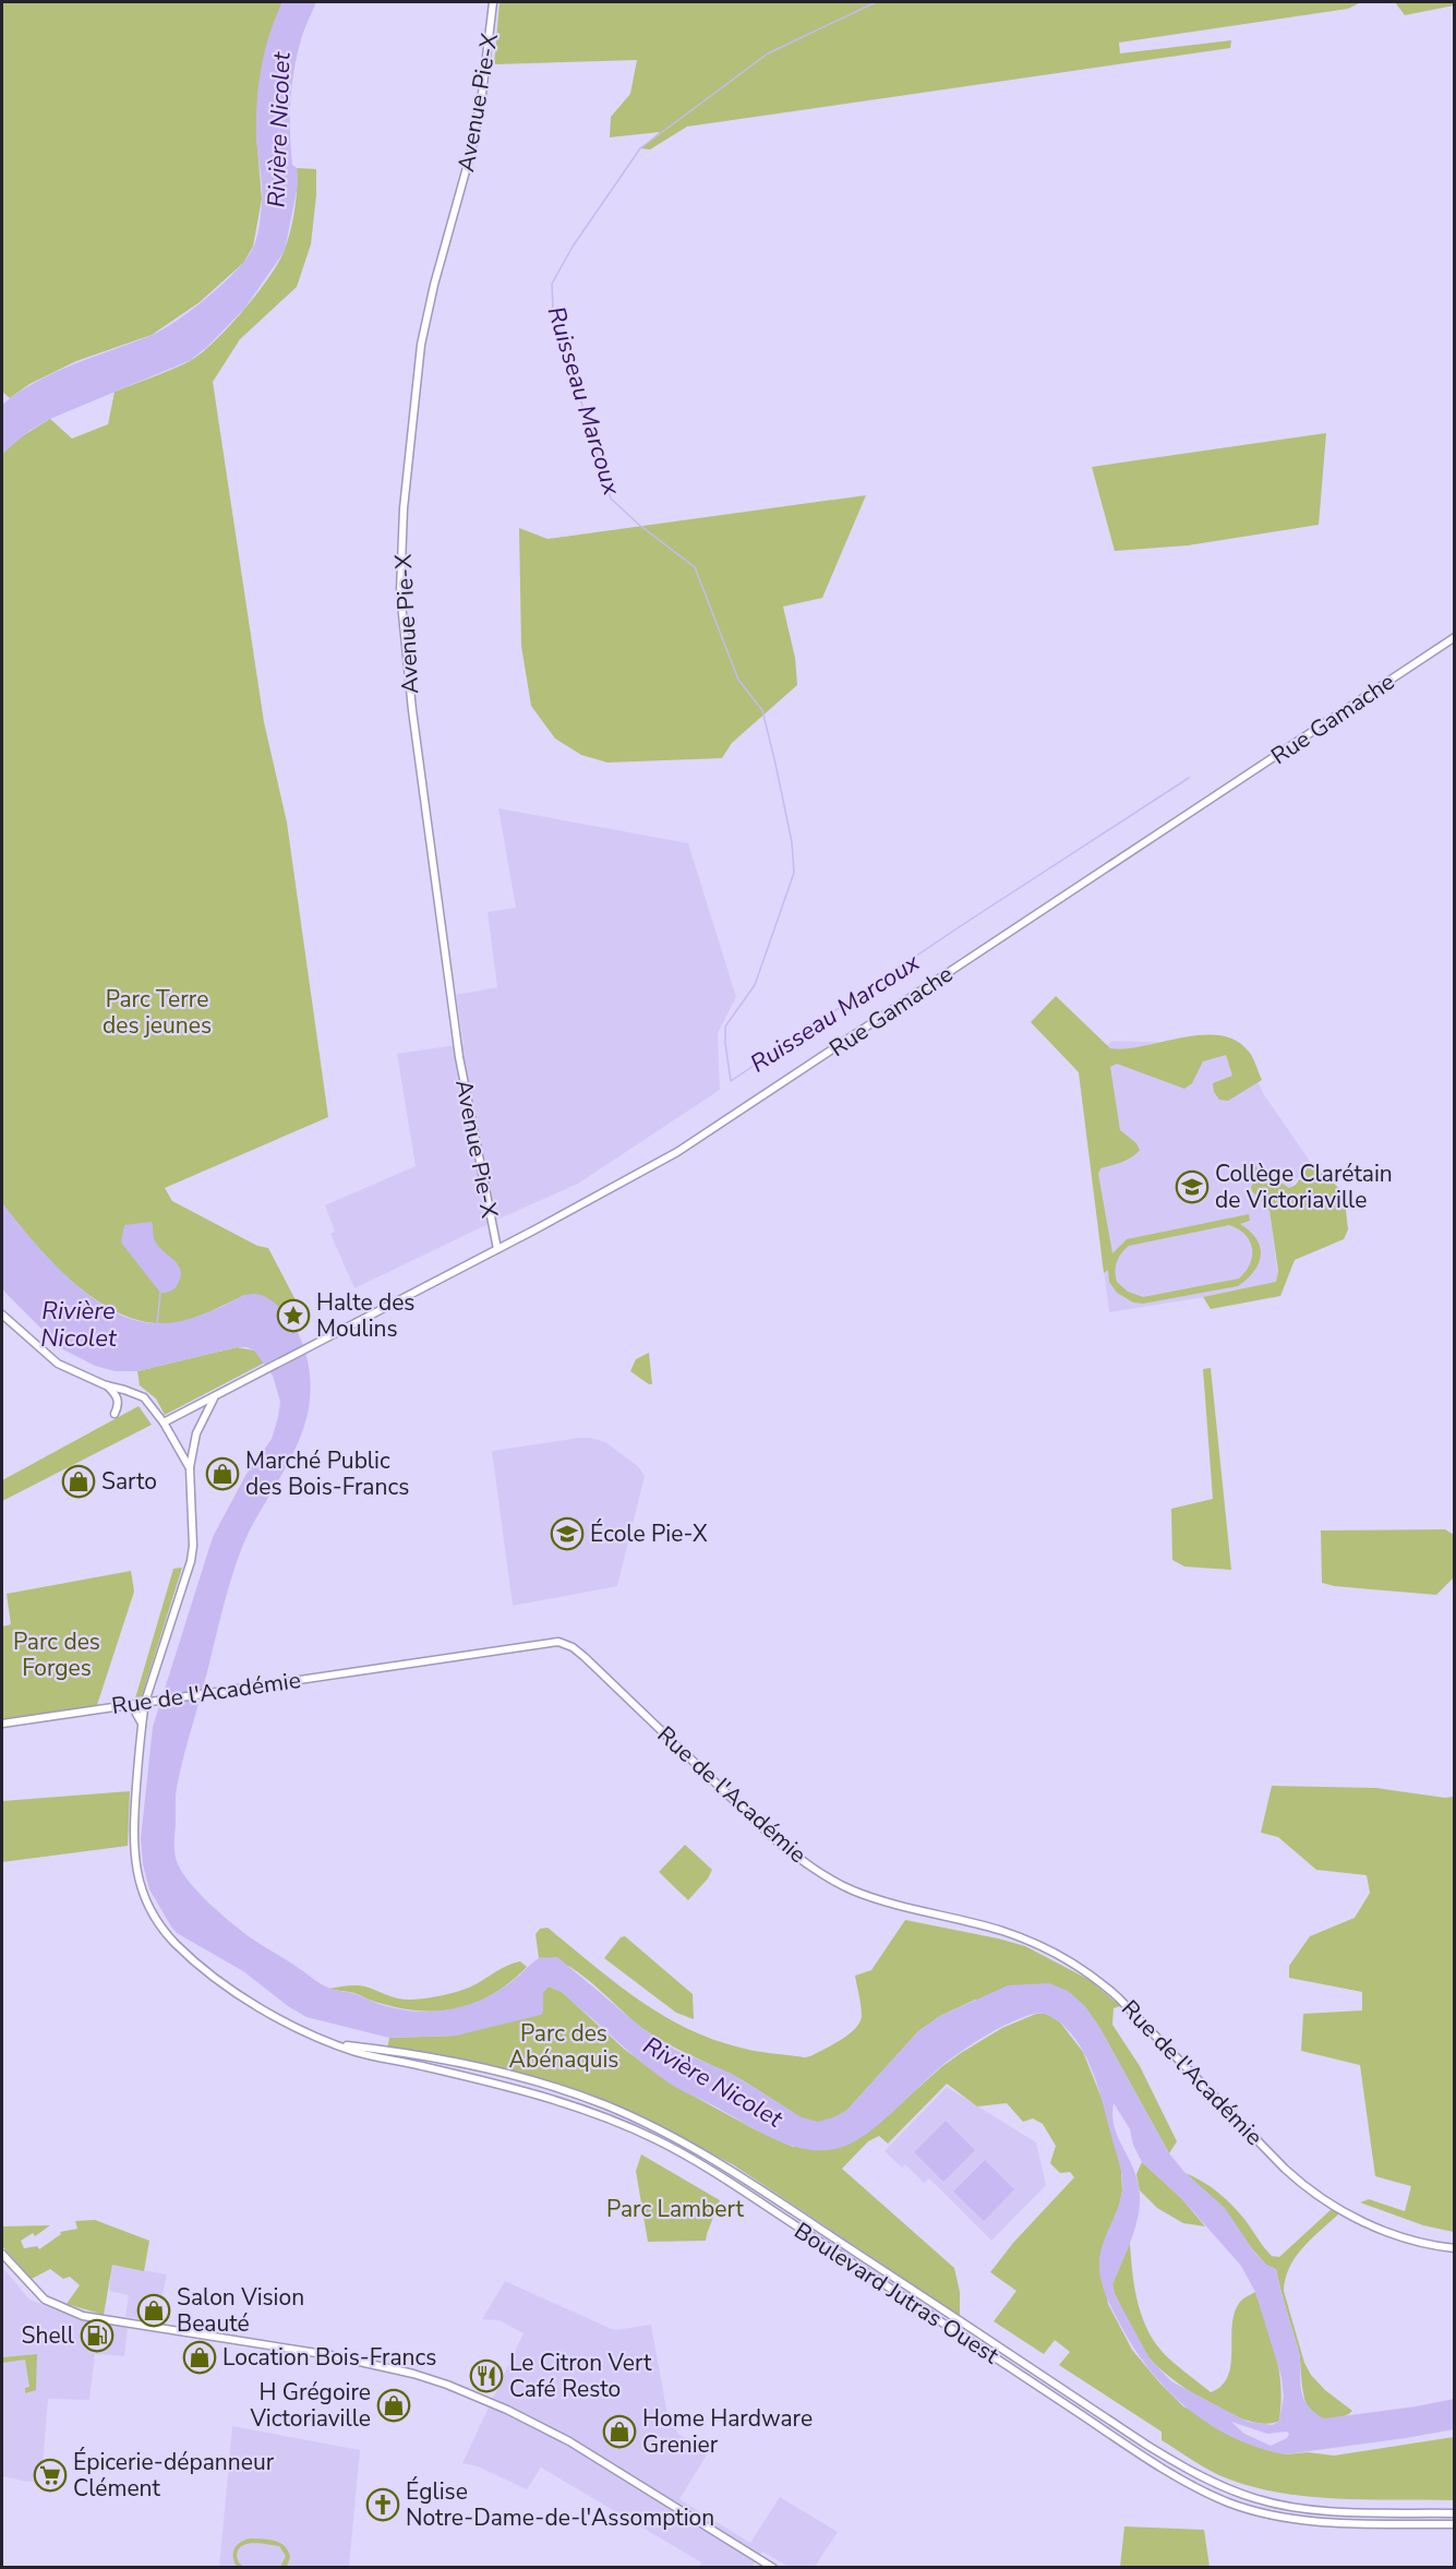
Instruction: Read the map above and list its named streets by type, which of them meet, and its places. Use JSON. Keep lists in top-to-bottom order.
{
  "streets": {
    "street": [
      "Avenue Pie-X",
      "Rue Gamache",
      "Rue de l'Académie",
      "Boulevard Jutras Ouest"
    ]
  },
  "crossings": [
    ["Avenue Pie-X", "Rue Gamache"],
    ["Rue de l'Académie", "Boulevard Jutras Ouest"]
  ],
  "water": ["Rivière Nicolet", "Ruisseau Marcoux"],
  "parks": [
    "Parc Terre des jeunes",
    "Parc des Forges",
    "Parc des Abénaquis",
    "Parc Lambert"
  ],
  "places": {
    "school or university": ["Collège Clarétain de Victoriaville", "École Pie-X"],
    "place": ["Halte des Moulins"],
    "shop": [
      "Marché Public des Bois-Francs",
      "Sarto",
      "Salon Vision Beauté",
      "Location Bois-Francs",
      "H Grégoire Victoriaville",
      "Home Hardware Grenier"
    ],
    "fuel station": ["Shell"],
    "restaurant": ["Le Citron Vert Café Resto"],
    "supermarket": ["Épicerie-dépanneur Clément"],
    "church": ["Église Notre-Dame-de-l'Assomption"]
  }
}
